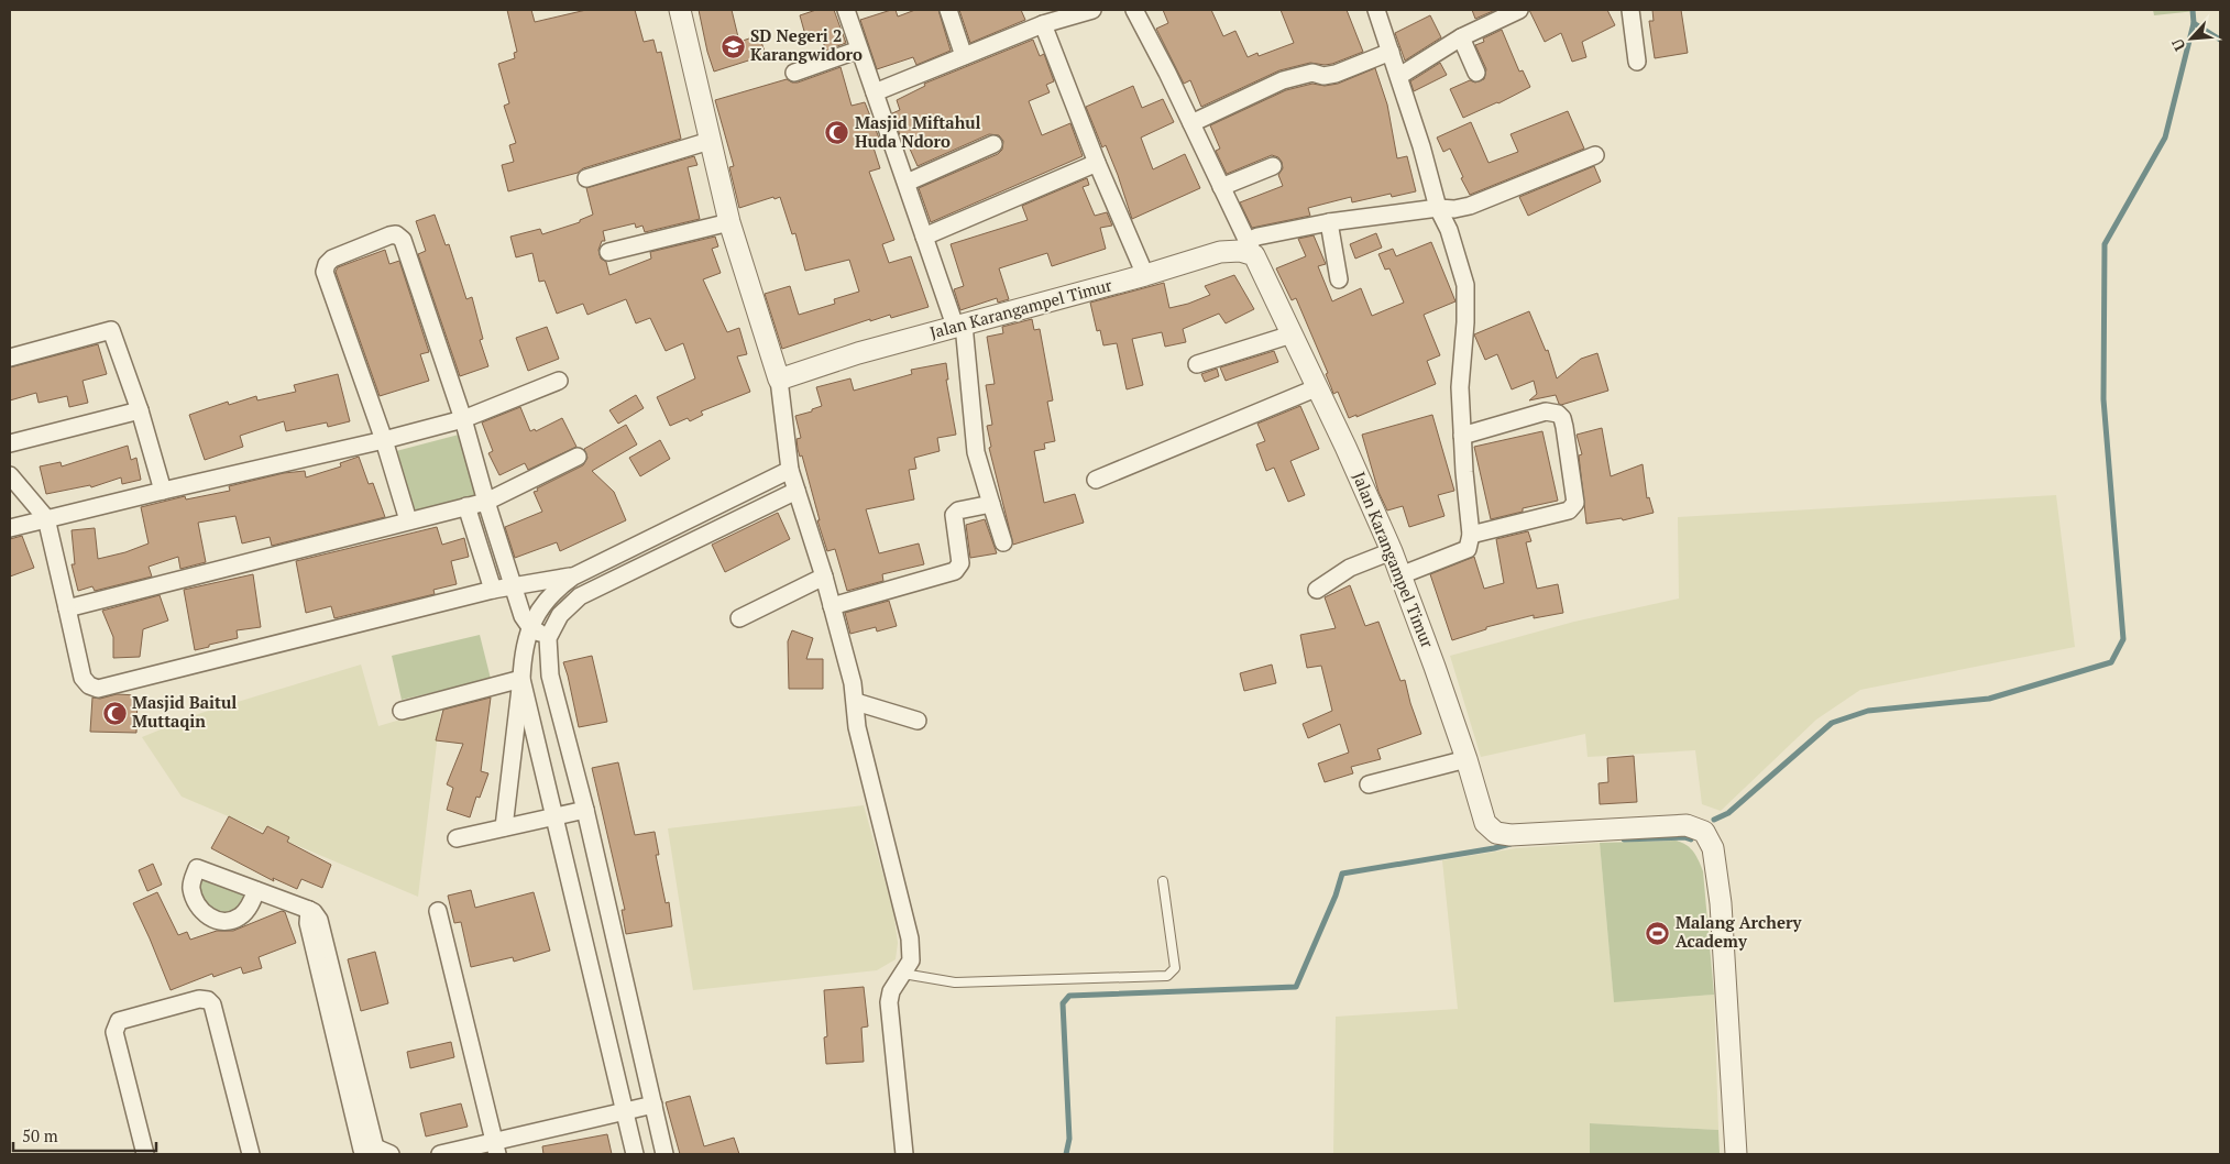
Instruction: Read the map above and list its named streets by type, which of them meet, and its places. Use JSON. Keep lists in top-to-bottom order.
{
  "streets": {
    "street": ["Jalan Karangampel Timur"]
  },
  "places": {
    "school or university": ["SD Negeri 2 Karangwidoro"],
    "mosque": ["Masjid Miftahul Huda Ndoro", "Masjid Baitul Muttaqin"],
    "sports": ["Malang Archery Academy"]
  },
  "scale_bar": "50 m",
  "north": "bottom left"
}
